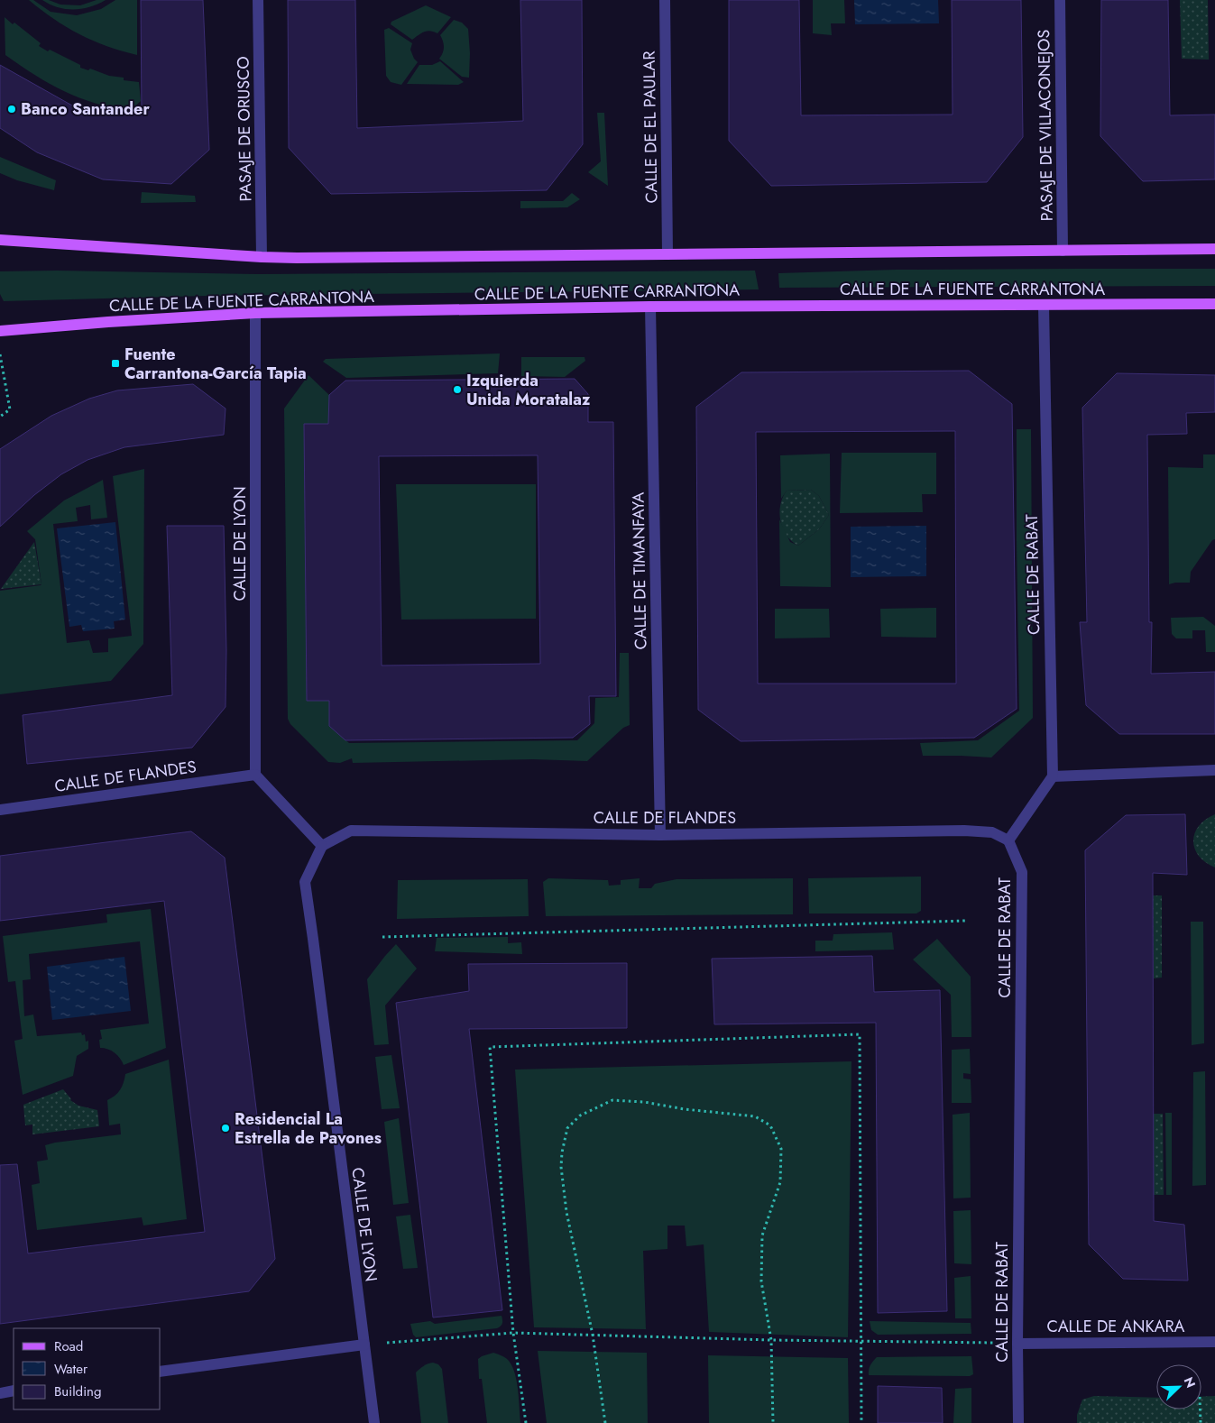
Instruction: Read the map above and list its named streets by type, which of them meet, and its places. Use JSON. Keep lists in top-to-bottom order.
{
  "streets": {
    "main road": ["CALLE DE LA FUENTE CARRANTONA"],
    "street": [
      "PASAJE DE VILLACONEJOS",
      "CALLE DE EL PAULAR",
      "PASAJE DE ORUSCO",
      "CALLE DE LYON",
      "CALLE DE TIMANFAYA",
      "CALLE DE RABAT",
      "CALLE DE FLANDES",
      "CALLE DE ANKARA"
    ]
  },
  "crossings": [
    ["CALLE DE LA FUENTE CARRANTONA", "CALLE DE LYON"],
    ["CALLE DE LA FUENTE CARRANTONA", "CALLE DE TIMANFAYA"],
    ["CALLE DE LA FUENTE CARRANTONA", "CALLE DE RABAT"],
    ["CALLE DE LYON", "CALLE DE FLANDES"],
    ["CALLE DE TIMANFAYA", "CALLE DE FLANDES"],
    ["CALLE DE RABAT", "CALLE DE FLANDES"],
    ["CALLE DE RABAT", "CALLE DE ANKARA"]
  ],
  "places": {
    "other": ["Banco Santander", "Izquierda Unida Moratalaz", "Residencial La Estrella de Pavones"],
    "transit": ["Fuente Carrantona-García Tapia"]
  },
  "legend": ["Road", "Water", "Building"],
  "north": "top right"
}
